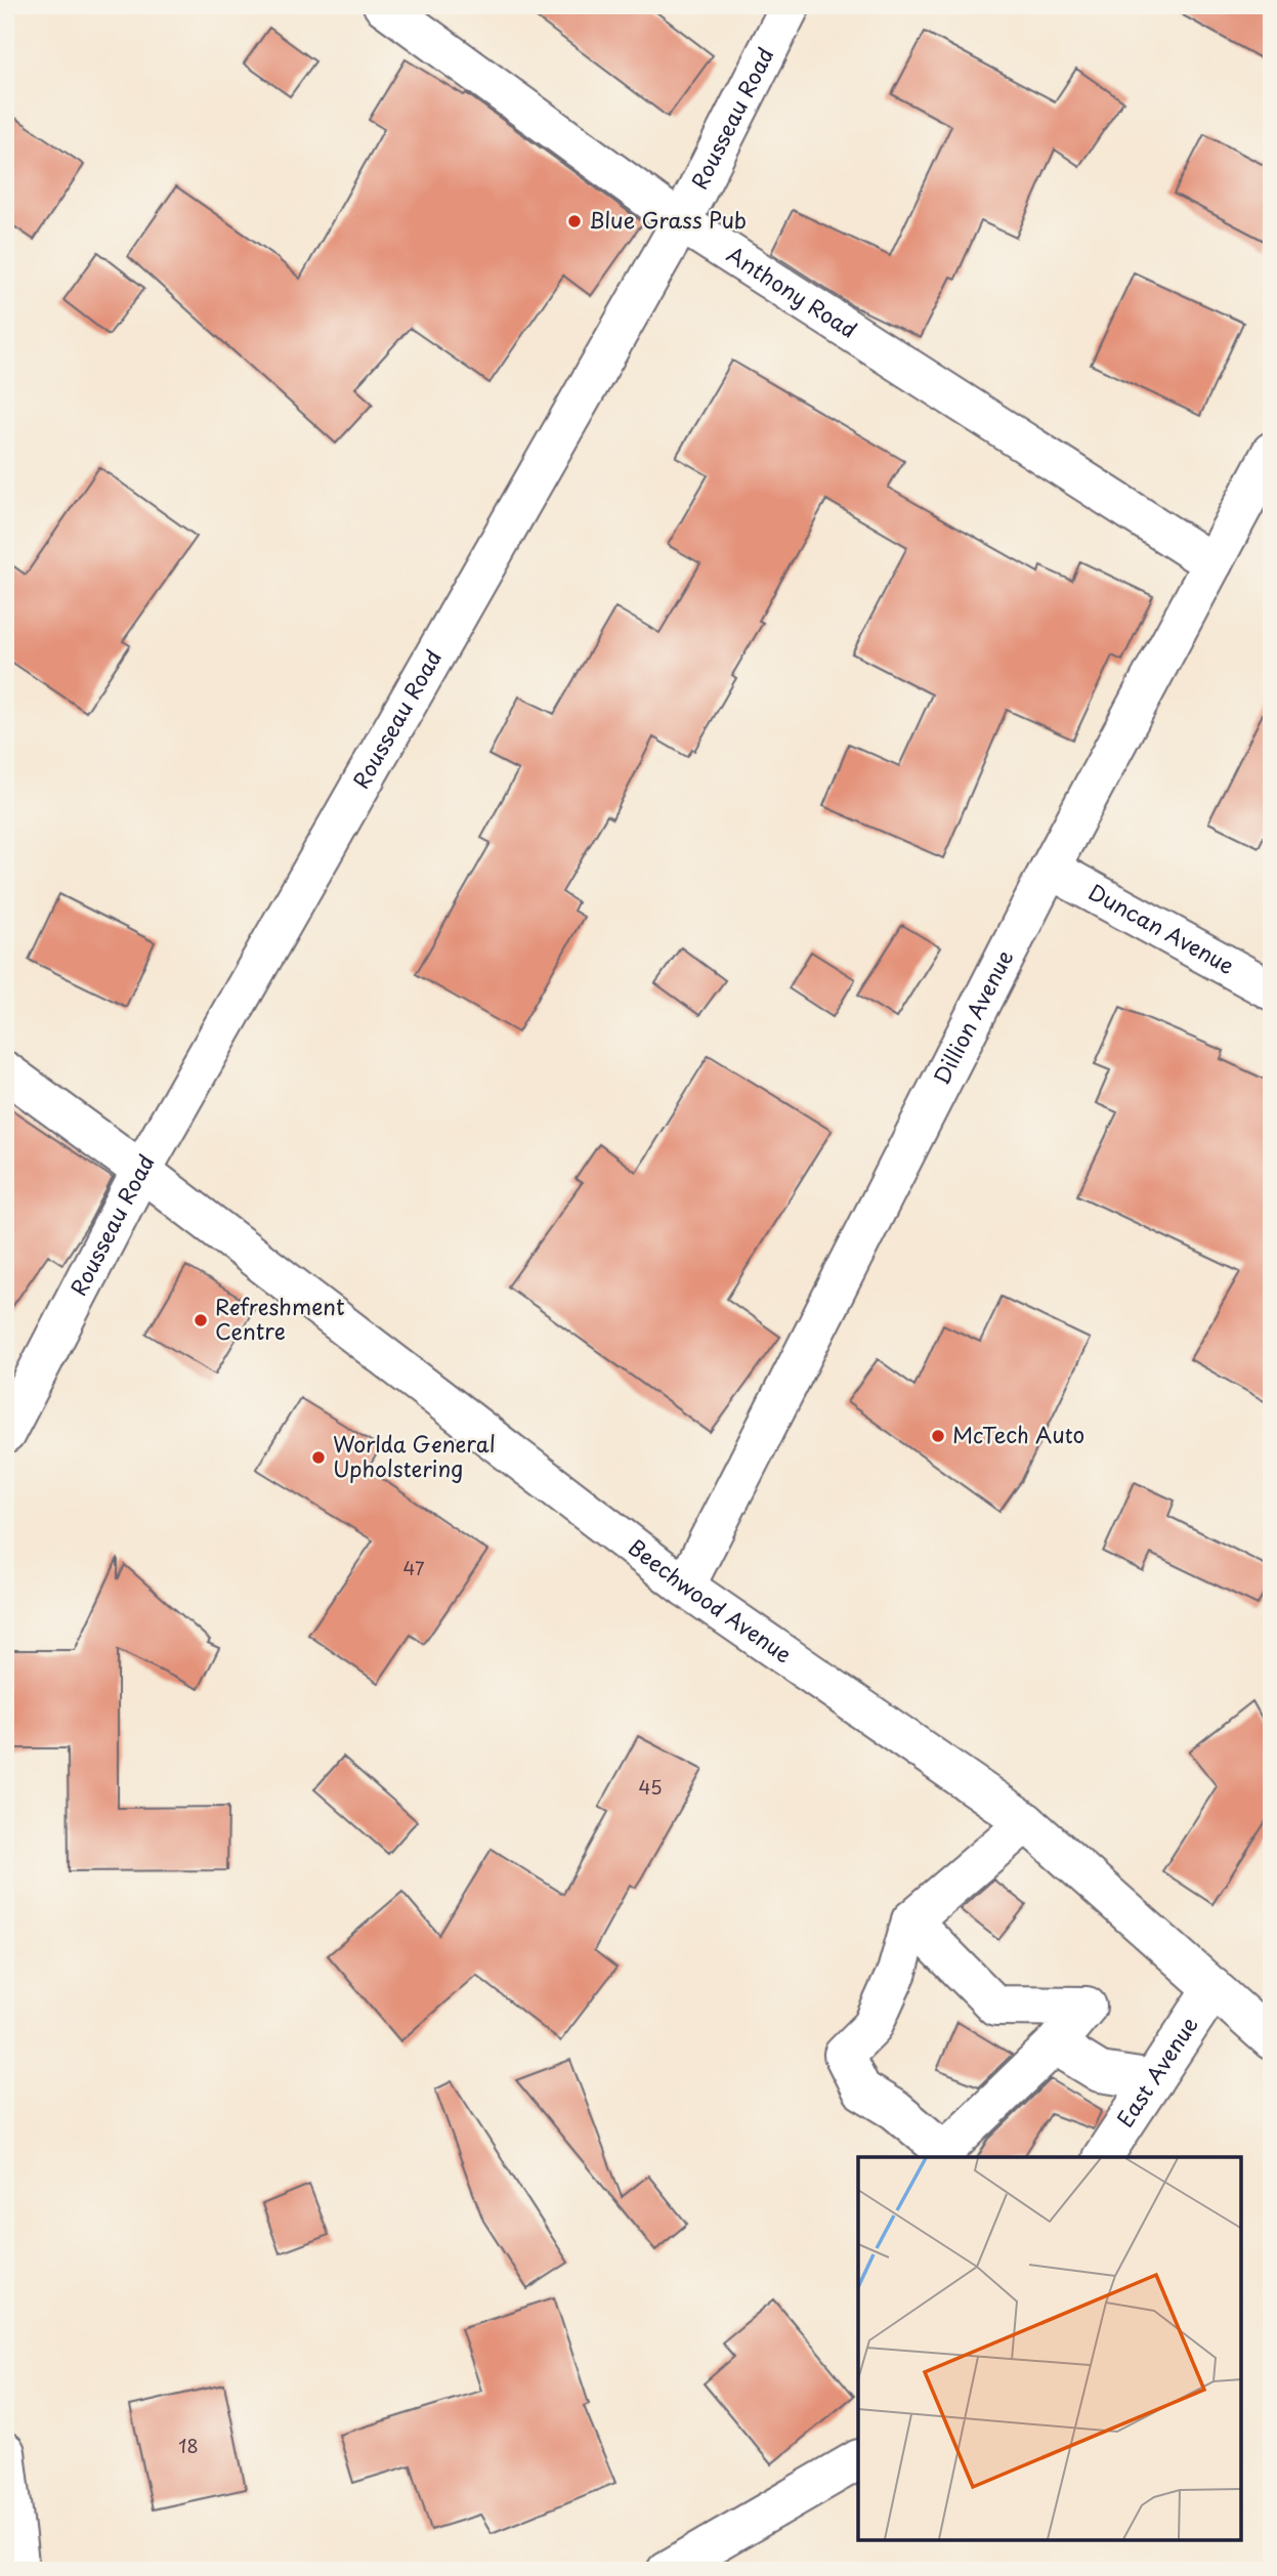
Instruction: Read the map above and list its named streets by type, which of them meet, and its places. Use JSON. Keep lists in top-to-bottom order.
{
  "streets": {
    "street": [
      "Rousseau Road",
      "Anthony Road",
      "Duncan Avenue",
      "Dillion Avenue",
      "Beechwood Avenue",
      "East Avenue"
    ]
  },
  "crossings": [
    ["Rousseau Road", "Anthony Road"],
    ["Rousseau Road", "Beechwood Avenue"],
    ["Anthony Road", "Dillion Avenue"],
    ["Duncan Avenue", "Dillion Avenue"],
    ["Dillion Avenue", "Beechwood Avenue"],
    ["Beechwood Avenue", "East Avenue"]
  ],
  "places": [
    "Blue Grass Pub",
    "Refreshment Centre",
    "McTech Auto",
    "Worlda General Upholstering"
  ],
  "house_numbers": ["47", "45", "18"]
}
